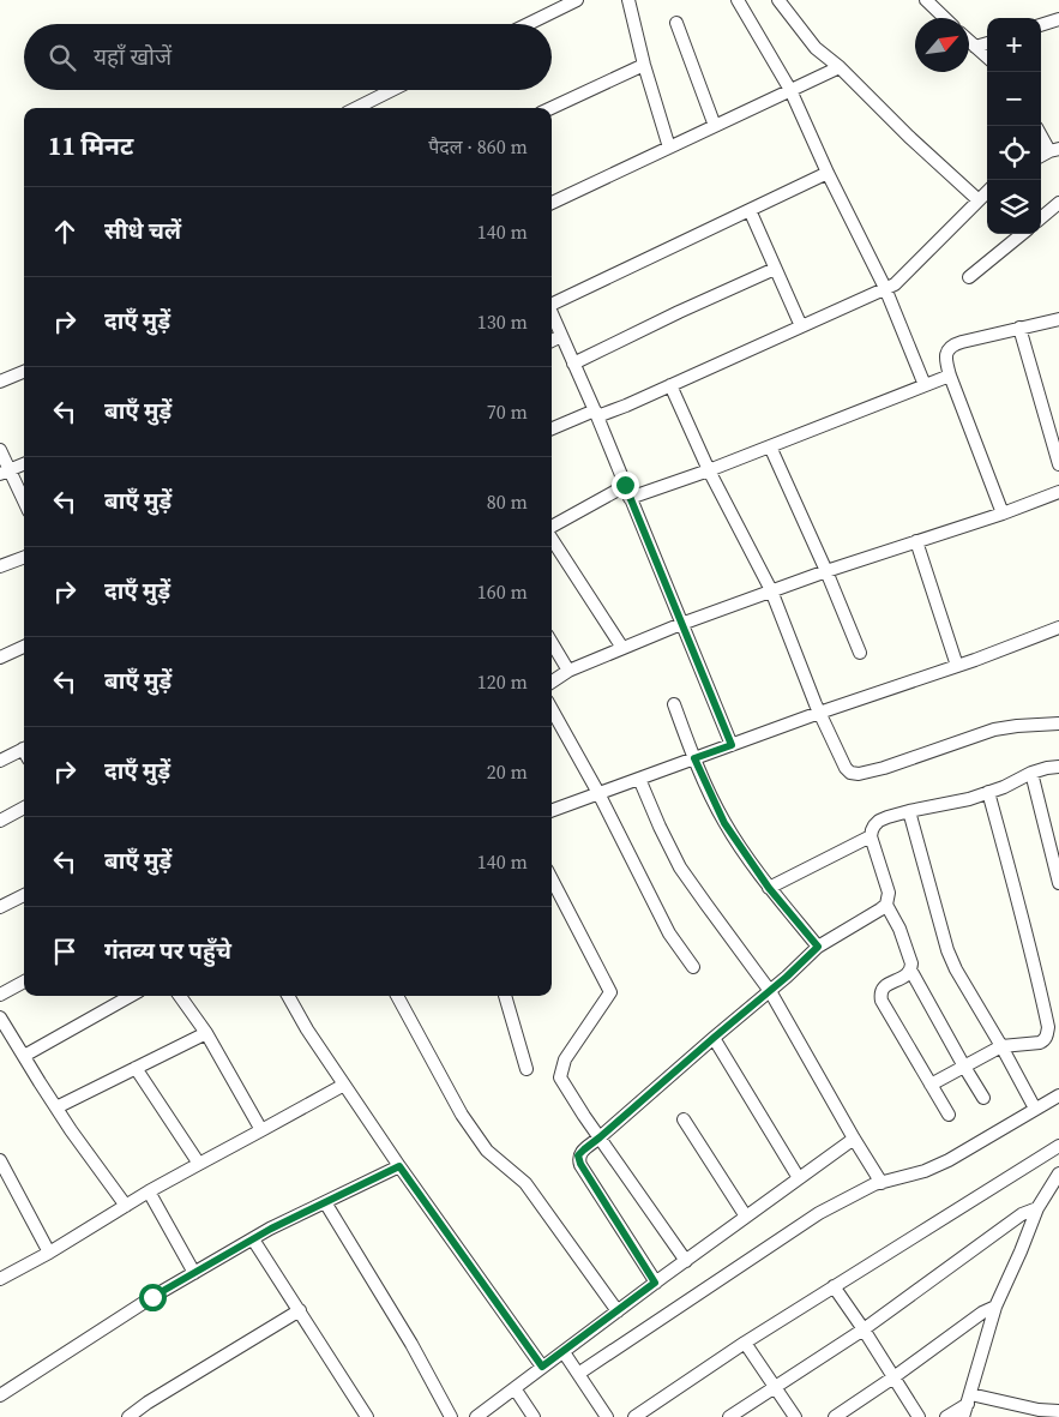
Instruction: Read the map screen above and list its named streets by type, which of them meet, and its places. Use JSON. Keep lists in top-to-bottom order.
{
  "north": "top right",
  "page": {
    "map_buttons": ["+", "−"],
    "search": "यहाँ खोजें",
    "heading": ["11 मिनट", "पैदल · 860 m"],
    "list": [
      ["सीधे चलें", "140 m"],
      ["दाएँ मुड़ें", "130 m"],
      ["बाएँ मुड़ें", "70 m"],
      ["बाएँ मुड़ें", "80 m"],
      ["दाएँ मुड़ें", "160 m"],
      ["बाएँ मुड़ें", "120 m"],
      ["दाएँ मुड़ें", "20 m"],
      ["बाएँ मुड़ें", "140 m"],
      "गंतव्य पर पहुँचे"
    ]
  }
}
